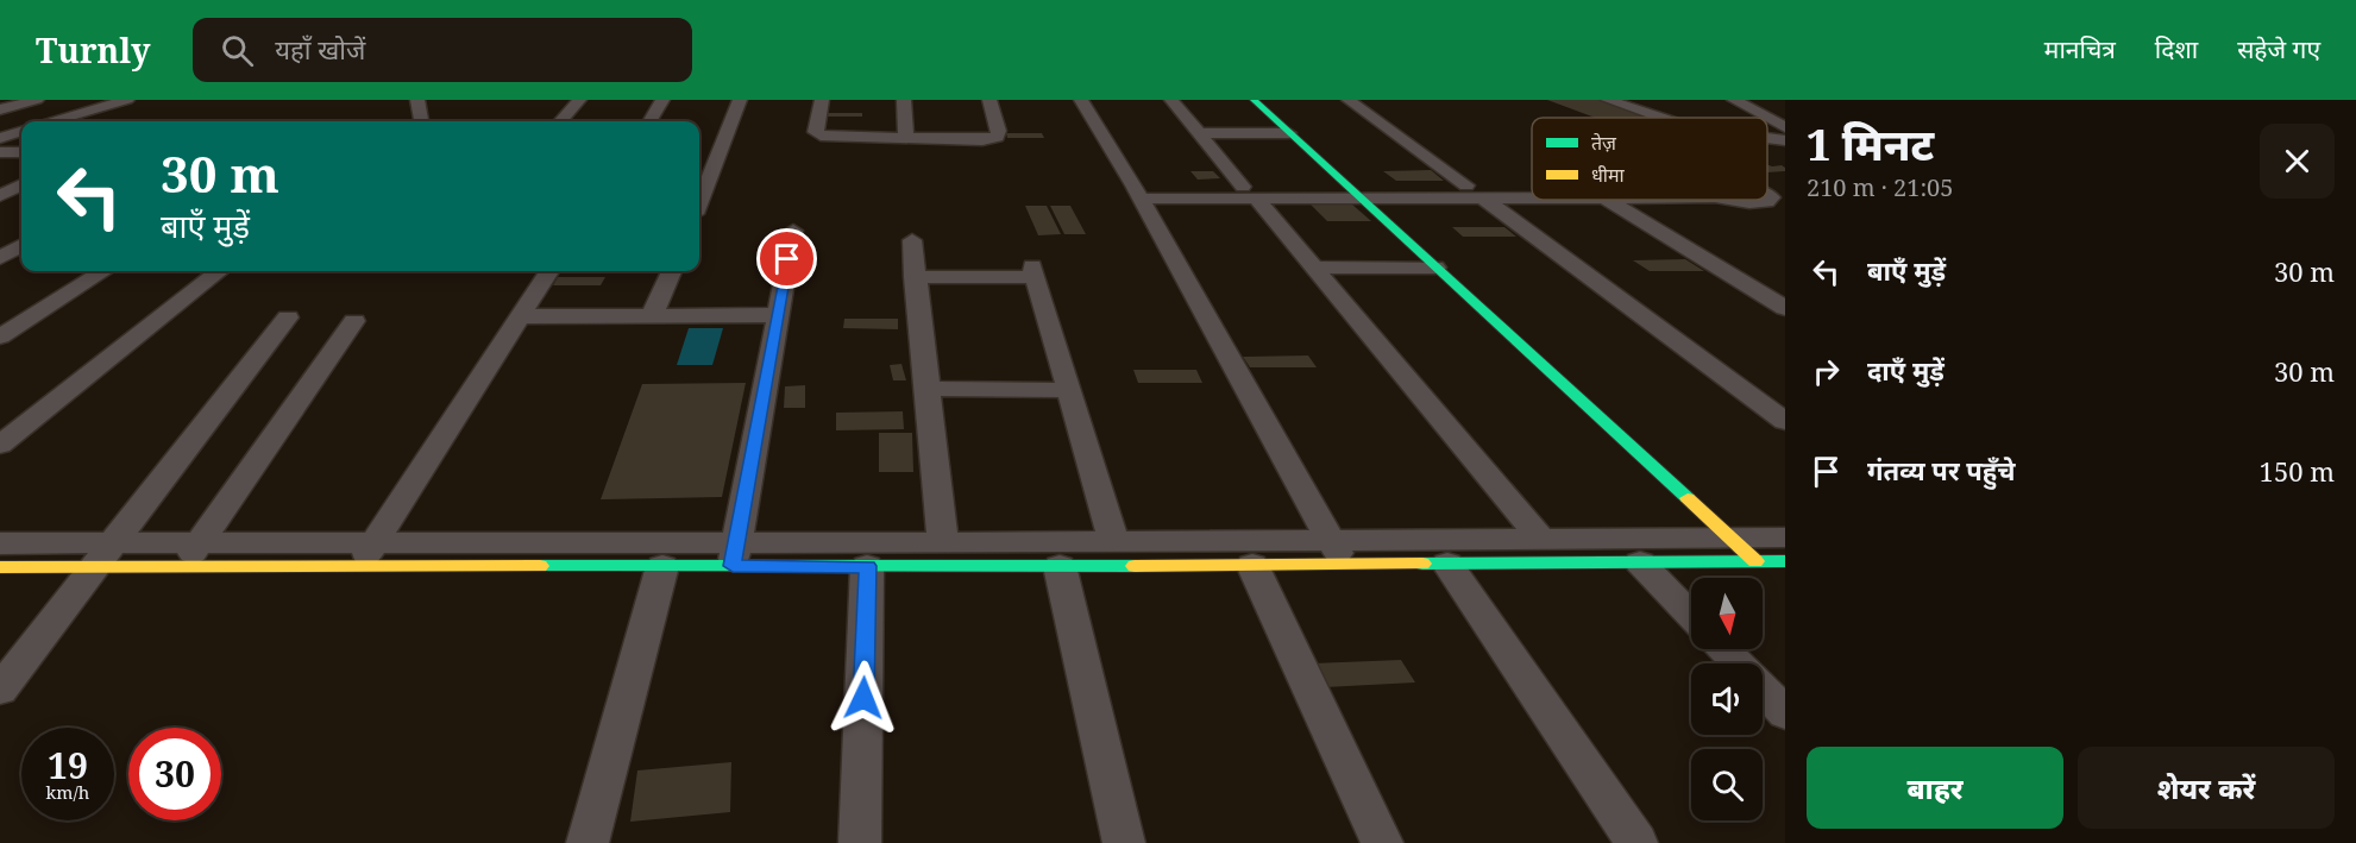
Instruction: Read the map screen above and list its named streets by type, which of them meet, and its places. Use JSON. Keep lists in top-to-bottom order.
{
  "legend": ["तेज़", "धीमा"],
  "north": "bottom",
  "page": {
    "header": "Turnly",
    "search": "यहाँ खोजें",
    "nav": ["मानचित्र", "दिशा", "सहेजे गए"],
    "heading": ["1 मिनट", "210 m · 21:05"],
    "turn": ["30 m", "बाएँ मुड़ें"],
    "list": [
      {
        "name": "बाएँ मुड़ें",
        "value": "30 m"
      },
      {
        "name": "दाएँ मुड़ें",
        "value": "30 m"
      },
      {
        "name": "गंतव्य पर पहुँचे",
        "value": "150 m"
      }
    ],
    "speed": "19 km/h",
    "limit": "30",
    "buttons": ["बाहर", "शेयर करें"]
  }
}
